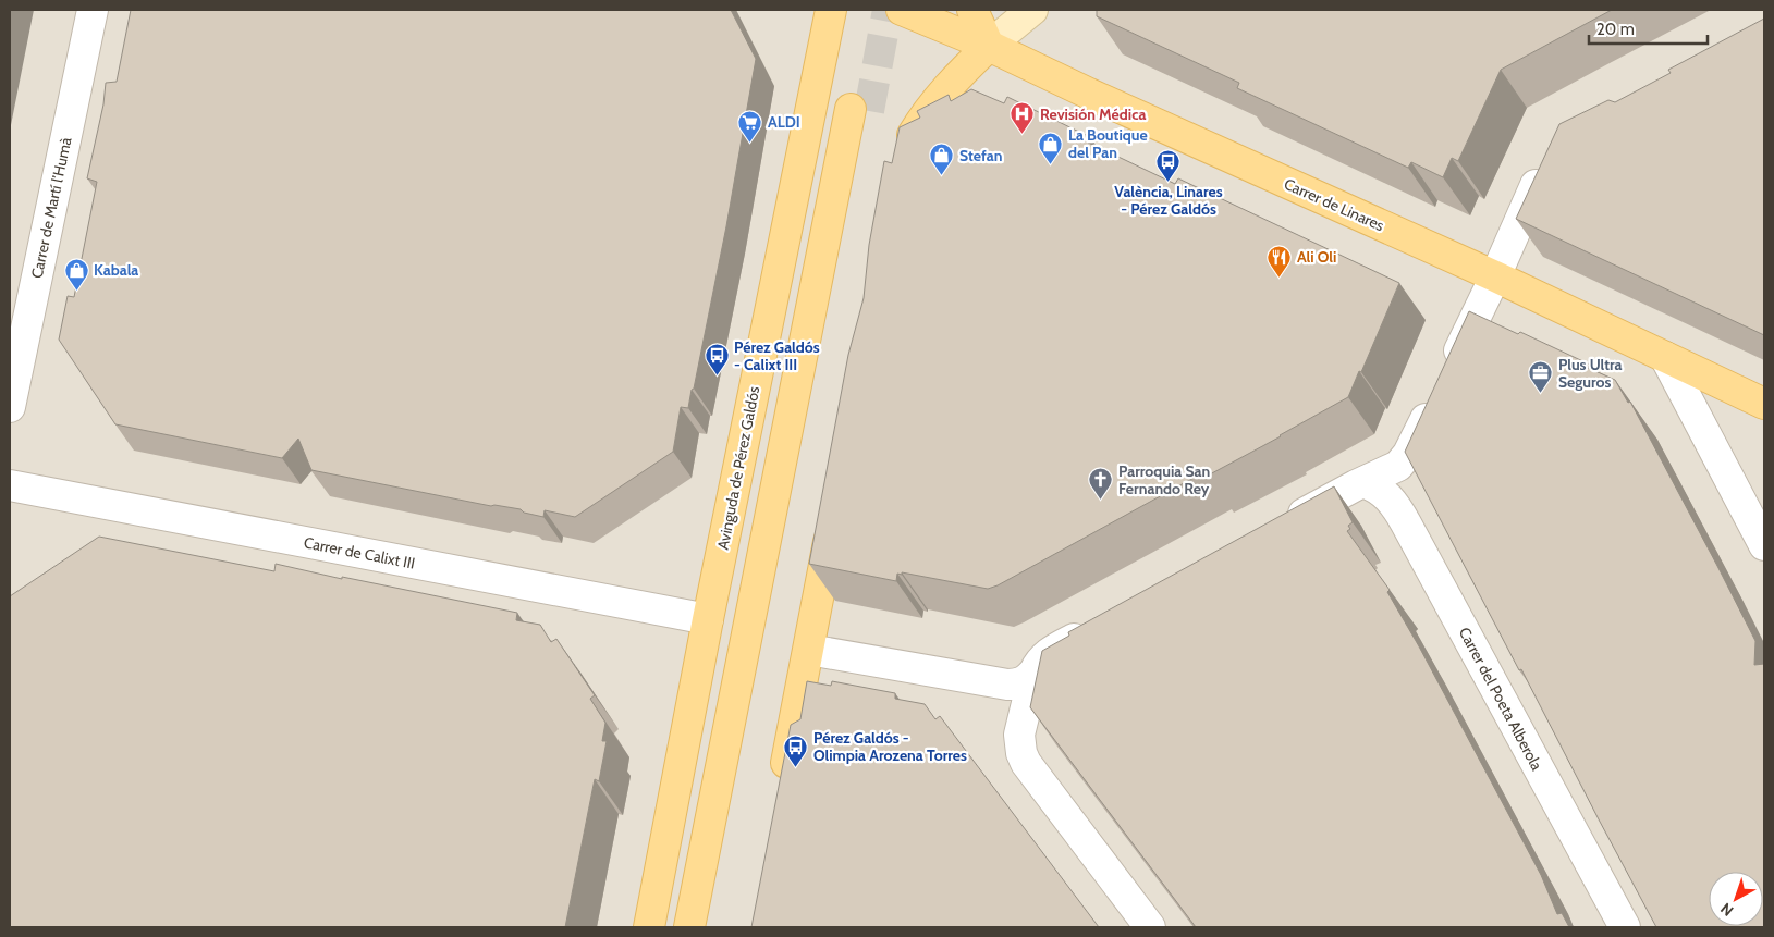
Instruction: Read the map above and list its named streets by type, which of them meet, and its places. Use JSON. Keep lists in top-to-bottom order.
{
  "streets": {
    "main road": ["Carrer de Linares", "Avinguda de Pérez Galdós"],
    "street": ["Carrer de Martí l’Humà", "Carrer de Calixt III", "Carrer del Poeta Alberola"]
  },
  "crossings": [
    ["Avinguda de Pérez Galdós", "Carrer de Calixt III"]
  ],
  "places": {
    "hospital": ["Revisión Médica"],
    "supermarket": ["ALDI"],
    "shop": ["La Boutique del Pan", "Stefan", "Kabala"],
    "bus stop": ["València, Linares - Pérez Galdós", "Pérez Galdós - Calixt III", "Pérez Galdós - Olimpia Arozena Torres"],
    "restaurant": ["Ali Oli"],
    "office": ["Plus Ultra Seguros"],
    "church": ["Parroquia San Fernando Rey"]
  },
  "scale_bar": "20 m",
  "north": "bottom left"
}
